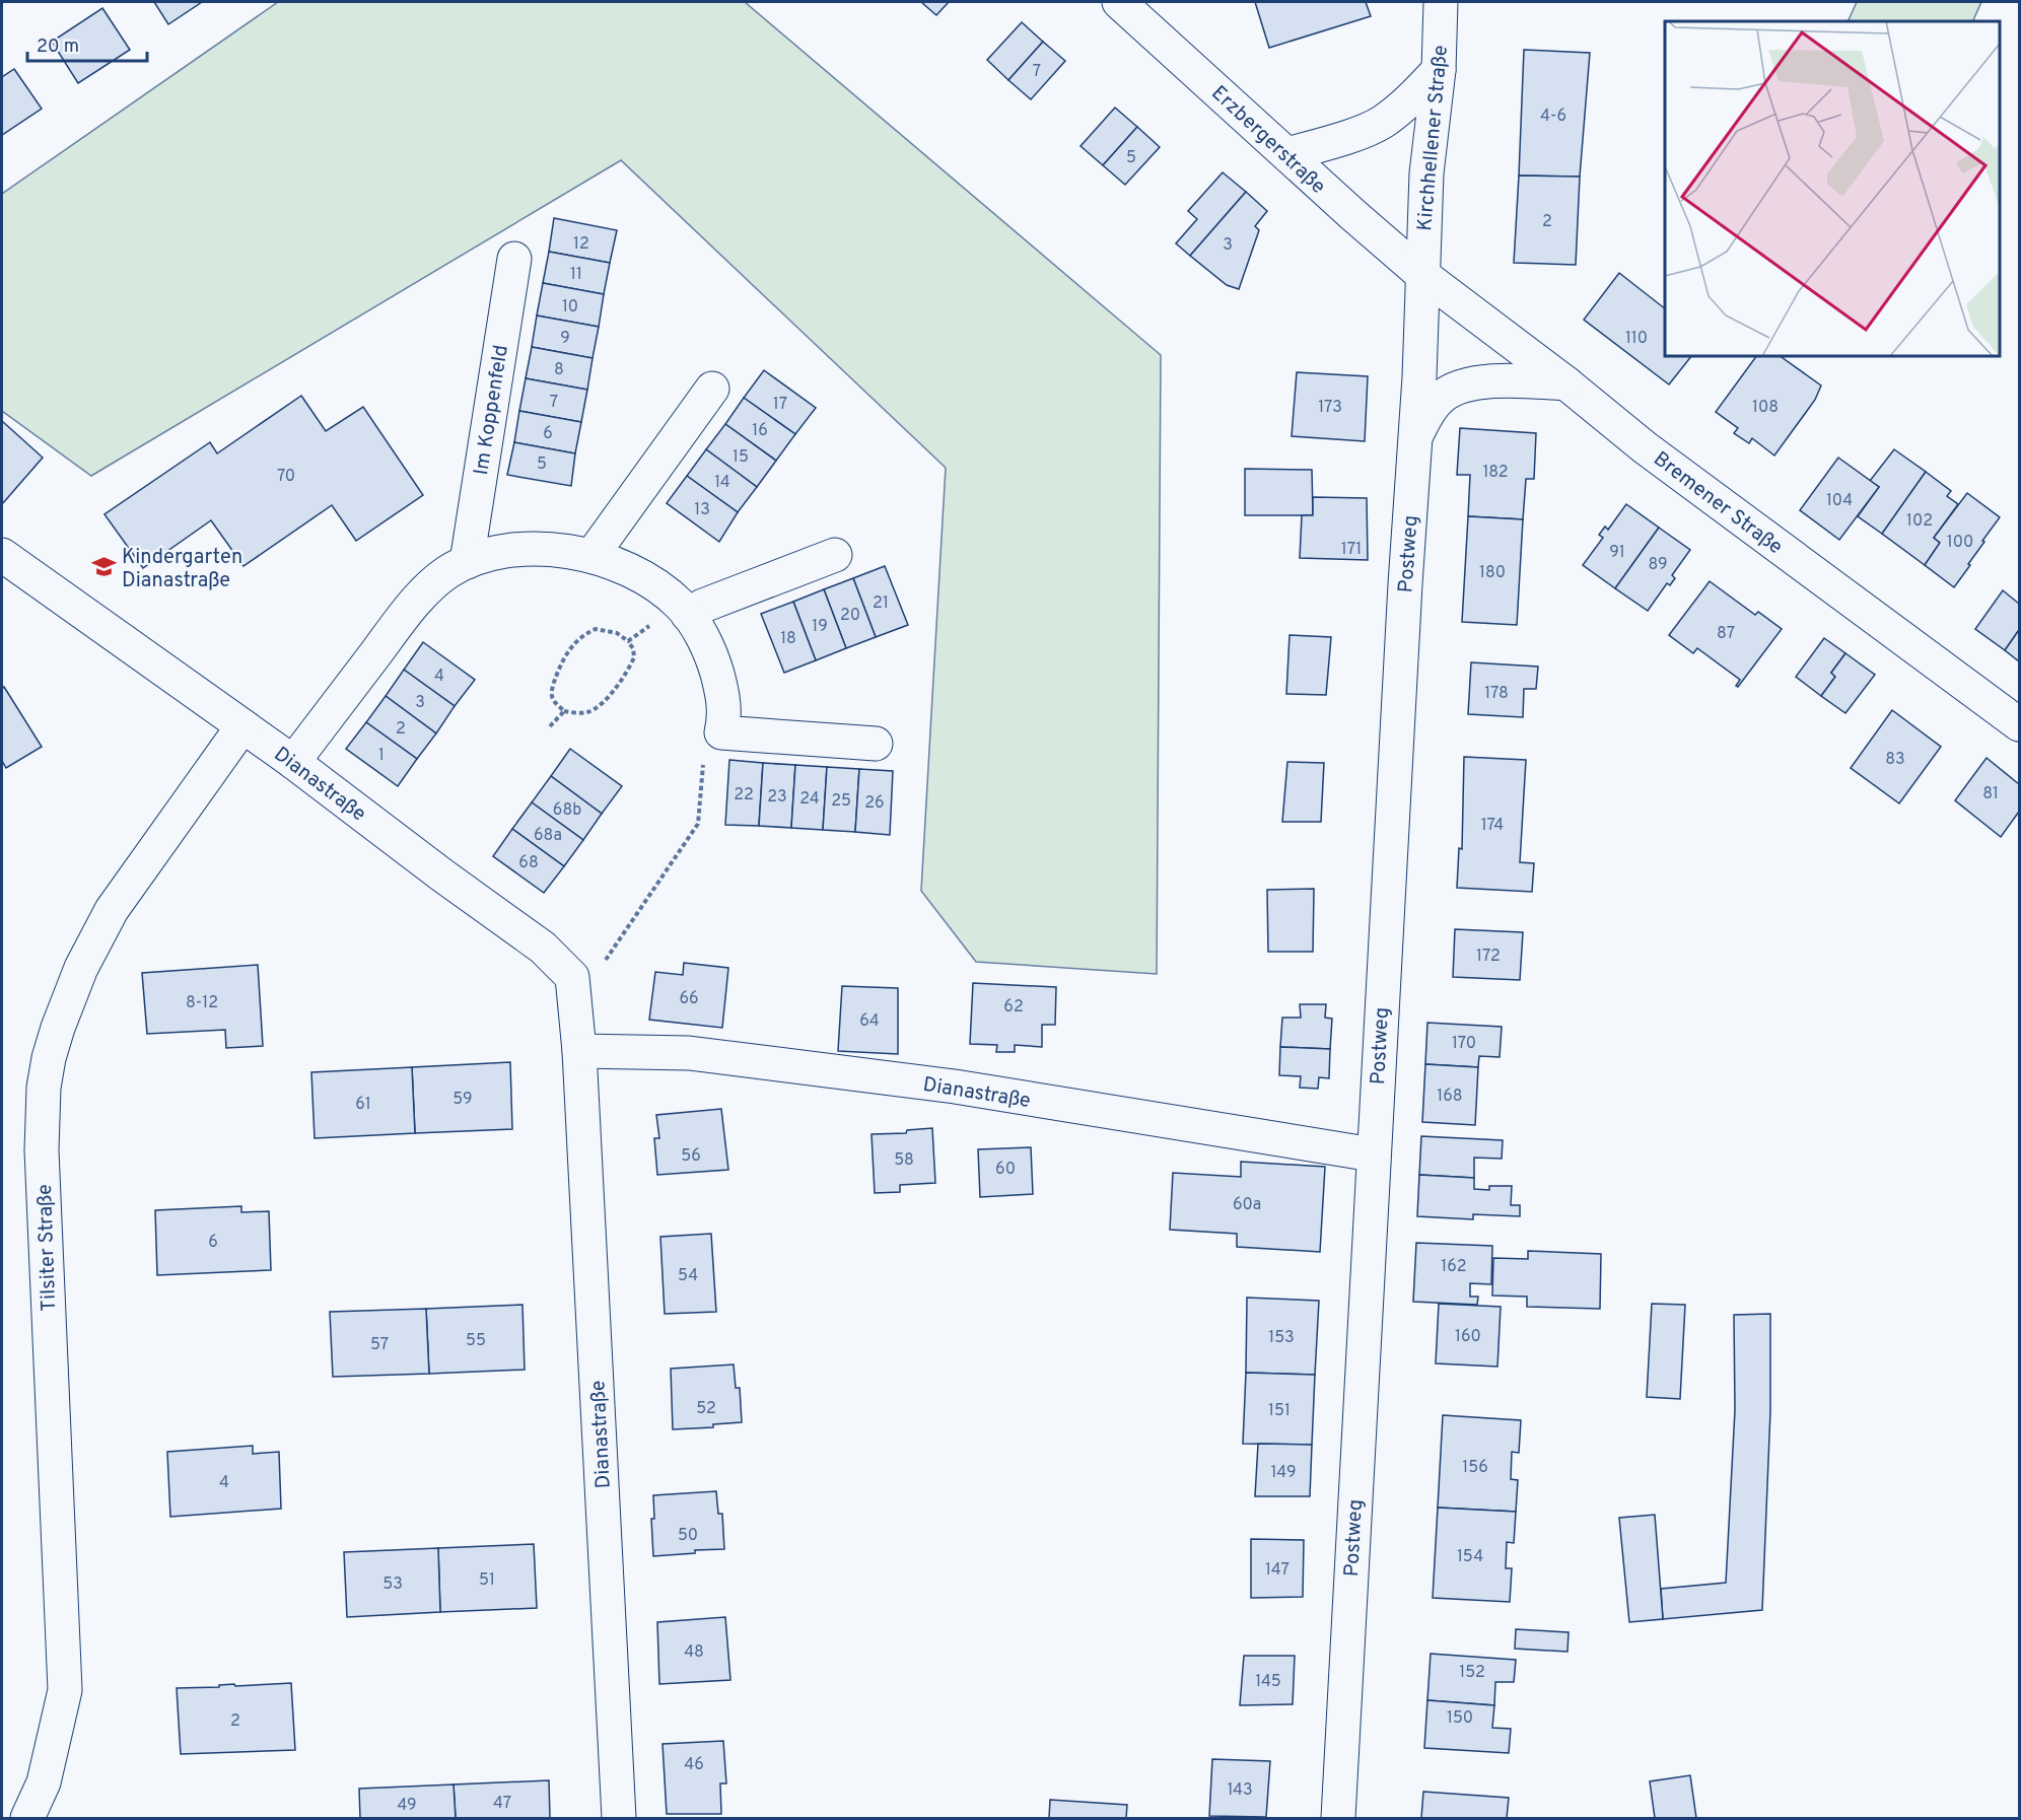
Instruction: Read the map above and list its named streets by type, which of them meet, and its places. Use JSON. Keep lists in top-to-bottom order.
{
  "streets": {
    "street": [
      "Kirchhellener Straße",
      "Erzbergerstraße",
      "Im Koppenfeld",
      "Bremener Straße",
      "Postweg",
      "Dianastraße",
      "Tilsiter Straße"
    ]
  },
  "crossings": [
    ["Kirchhellener Straße", "Erzbergerstraße"],
    ["Kirchhellener Straße", "Bremener Straße"],
    ["Kirchhellener Straße", "Postweg"],
    ["Erzbergerstraße", "Bremener Straße"],
    ["Erzbergerstraße", "Postweg"],
    ["Bremener Straße", "Postweg"],
    ["Postweg", "Dianastraße"],
    ["Dianastraße", "Tilsiter Straße"]
  ],
  "places": {
    "school or university": ["Kindergarten Dianastraße"]
  },
  "house_numbers": [
    "7",
    "4-6",
    "5",
    "2",
    "12",
    "3",
    "11",
    "10",
    "9",
    "110",
    "8",
    "7",
    "17",
    "173",
    "108",
    "16",
    "6",
    "15",
    "5",
    "182",
    "70",
    "14",
    "104",
    "13",
    "102",
    "100",
    "171",
    "91",
    "89",
    "180",
    "21",
    "20",
    "19",
    "87",
    "18",
    "4",
    "178",
    "3",
    "2",
    "1",
    "83",
    "81",
    "22",
    "23",
    "24",
    "25",
    "26",
    "68b",
    "174",
    "68a",
    "68",
    "172",
    "66",
    "8-12",
    "62",
    "64",
    "170",
    "168",
    "59",
    "61",
    "56",
    "58",
    "60",
    "60a",
    "6",
    "162",
    "54",
    "160",
    "153",
    "55",
    "57",
    "52",
    "151",
    "156",
    "149",
    "4",
    "50",
    "154",
    "147",
    "51",
    "53",
    "48",
    "152",
    "145",
    "150",
    "2",
    "46",
    "143",
    "47",
    "49"
  ],
  "scale_bar": "20 m"
}
